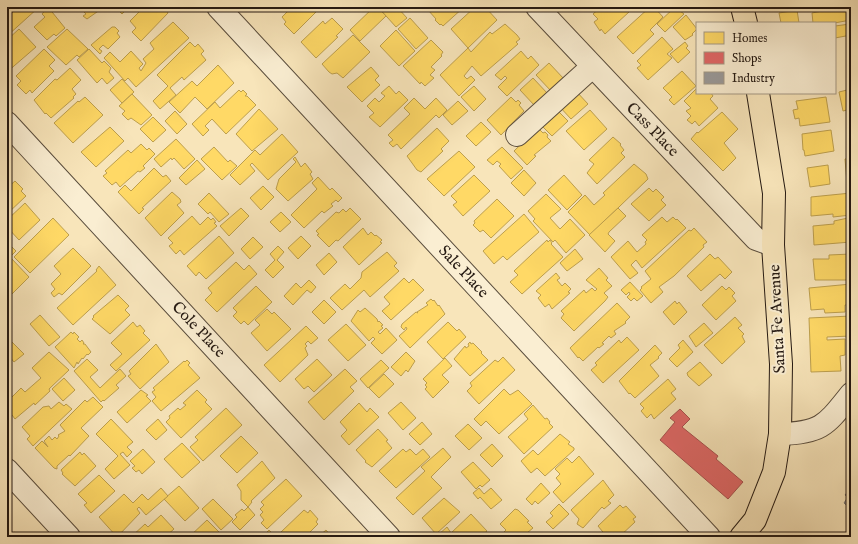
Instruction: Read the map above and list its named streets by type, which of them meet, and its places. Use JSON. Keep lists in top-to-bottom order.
{
  "streets": {
    "main road": ["Santa Fe Avenue"],
    "street": ["Cass Place", "Sale Place", "Cole Place"]
  },
  "crossings": [
    ["Cass Place", "Santa Fe Avenue"]
  ],
  "legend": ["Homes", "Shops", "Industry"]
}
